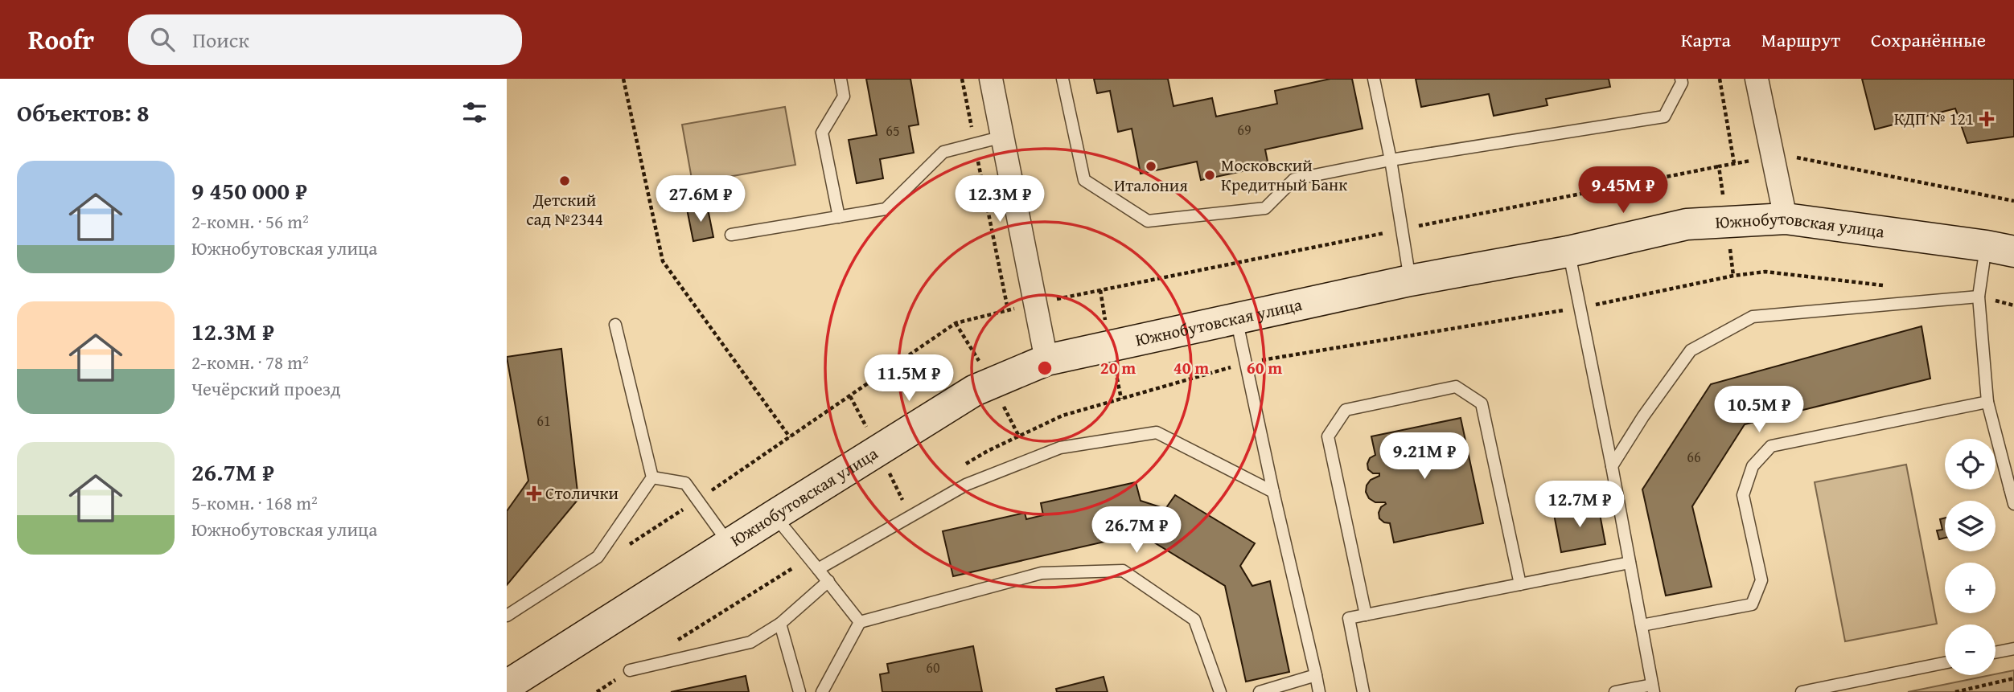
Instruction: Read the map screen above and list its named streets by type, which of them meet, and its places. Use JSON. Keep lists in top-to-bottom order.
{
  "streets": {
    "street": ["Южнобутовская улица"]
  },
  "places": {
    "health": ["КДП № 121", "Столички"],
    "other": ["Италония", "Московский Кредитный Банк", "Детский сад №2344"]
  },
  "house_numbers": [
    "69",
    "65",
    "61",
    "66",
    "60"
  ],
  "page": {
    "header": "Roofr",
    "search": "Поиск",
    "nav": ["Карта", "Маршрут", "Сохранённые"],
    "heading": "Объектов: 8",
    "list": [
      {
        "name": "9 450 000 ₽",
        "note": "2-комн. · 56 m² · Южнобутовская улица"
      },
      {
        "name": "12.3M ₽",
        "note": "2-комн. · 78 m² · Чечёрский проезд"
      },
      {
        "name": "26.7M ₽",
        "note": "5-комн. · 168 m² · Южнобутовская улица"
      }
    ],
    "price": [
      "9.45M ₽",
      "27.6M ₽",
      "12.3M ₽",
      "11.5M ₽",
      "10.5M ₽",
      "9.21M ₽",
      "12.7M ₽",
      "26.7M ₽"
    ],
    "map_buttons": ["+", "−"]
  },
  "rings": ["20 m", "40 m", "60 m"]
}
